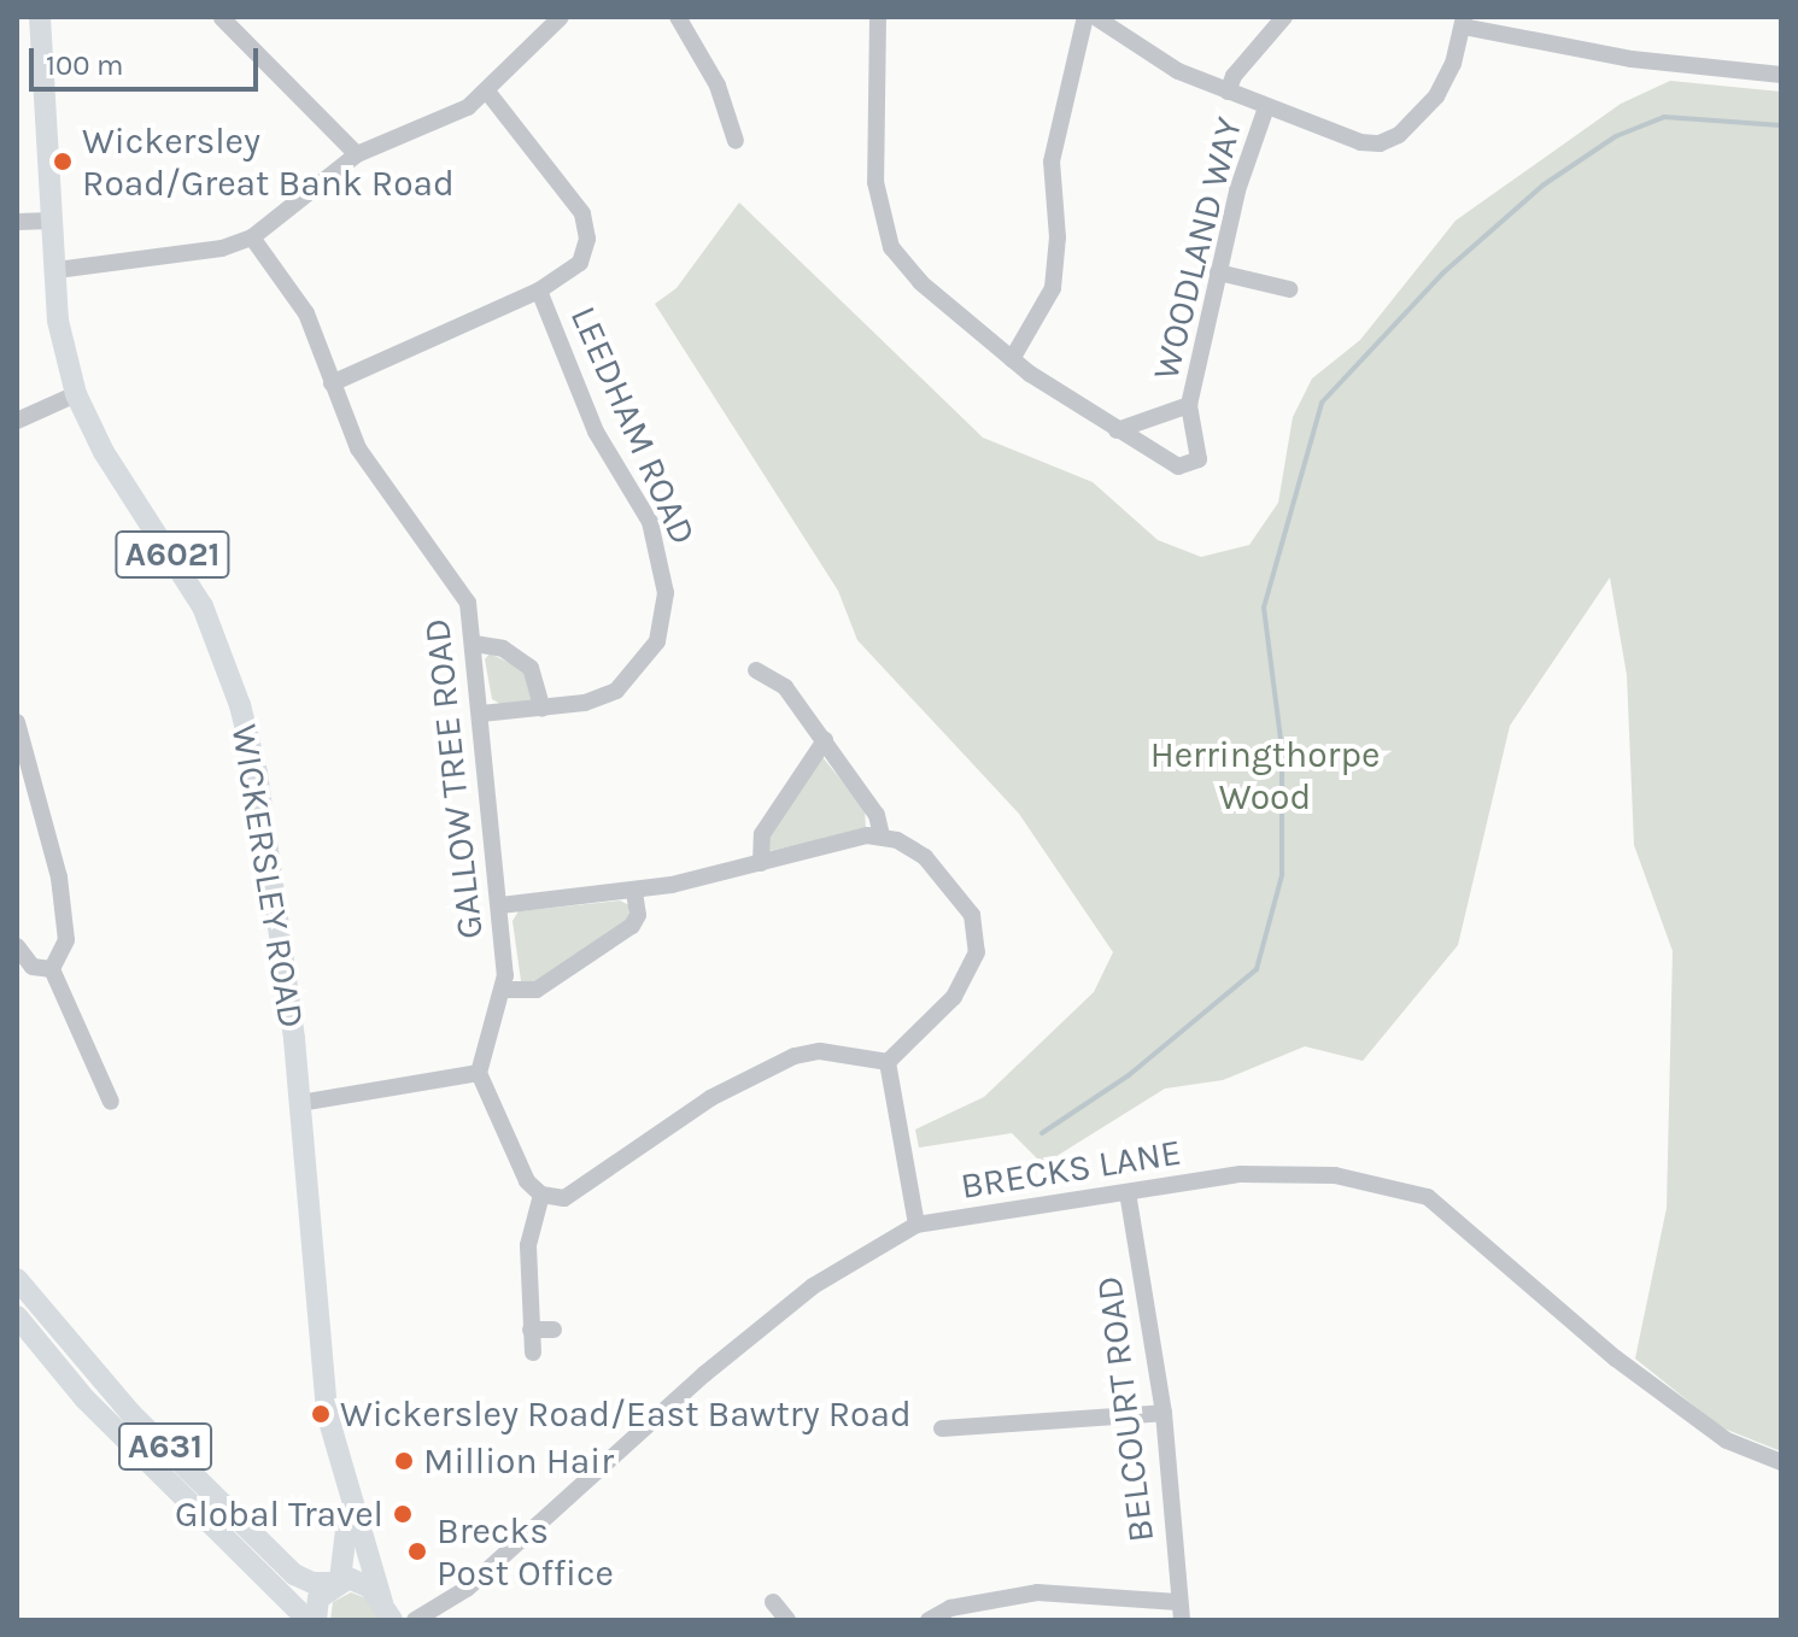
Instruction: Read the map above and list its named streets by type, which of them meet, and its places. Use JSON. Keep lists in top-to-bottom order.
{
  "streets": {
    "main road": ["A6021", "WICKERSLEY ROAD", "A631"],
    "street": [
      "WOODLAND WAY",
      "LEEDHAM ROAD",
      "GALLOW TREE ROAD",
      "BRECKS LANE",
      "BELCOURT ROAD"
    ]
  },
  "crossings": [
    ["LEEDHAM ROAD", "GALLOW TREE ROAD"],
    ["WICKERSLEY ROAD", "A631"],
    ["BRECKS LANE", "BELCOURT ROAD"]
  ],
  "parks": ["Herringthorpe Wood"],
  "places": [
    "Wickersley Road/Great Bank Road",
    "Wickersley Road/East Bawtry Road",
    "Million Hair",
    "Global Travel",
    "Brecks Post Office"
  ],
  "scale_bar": "100 m"
}
